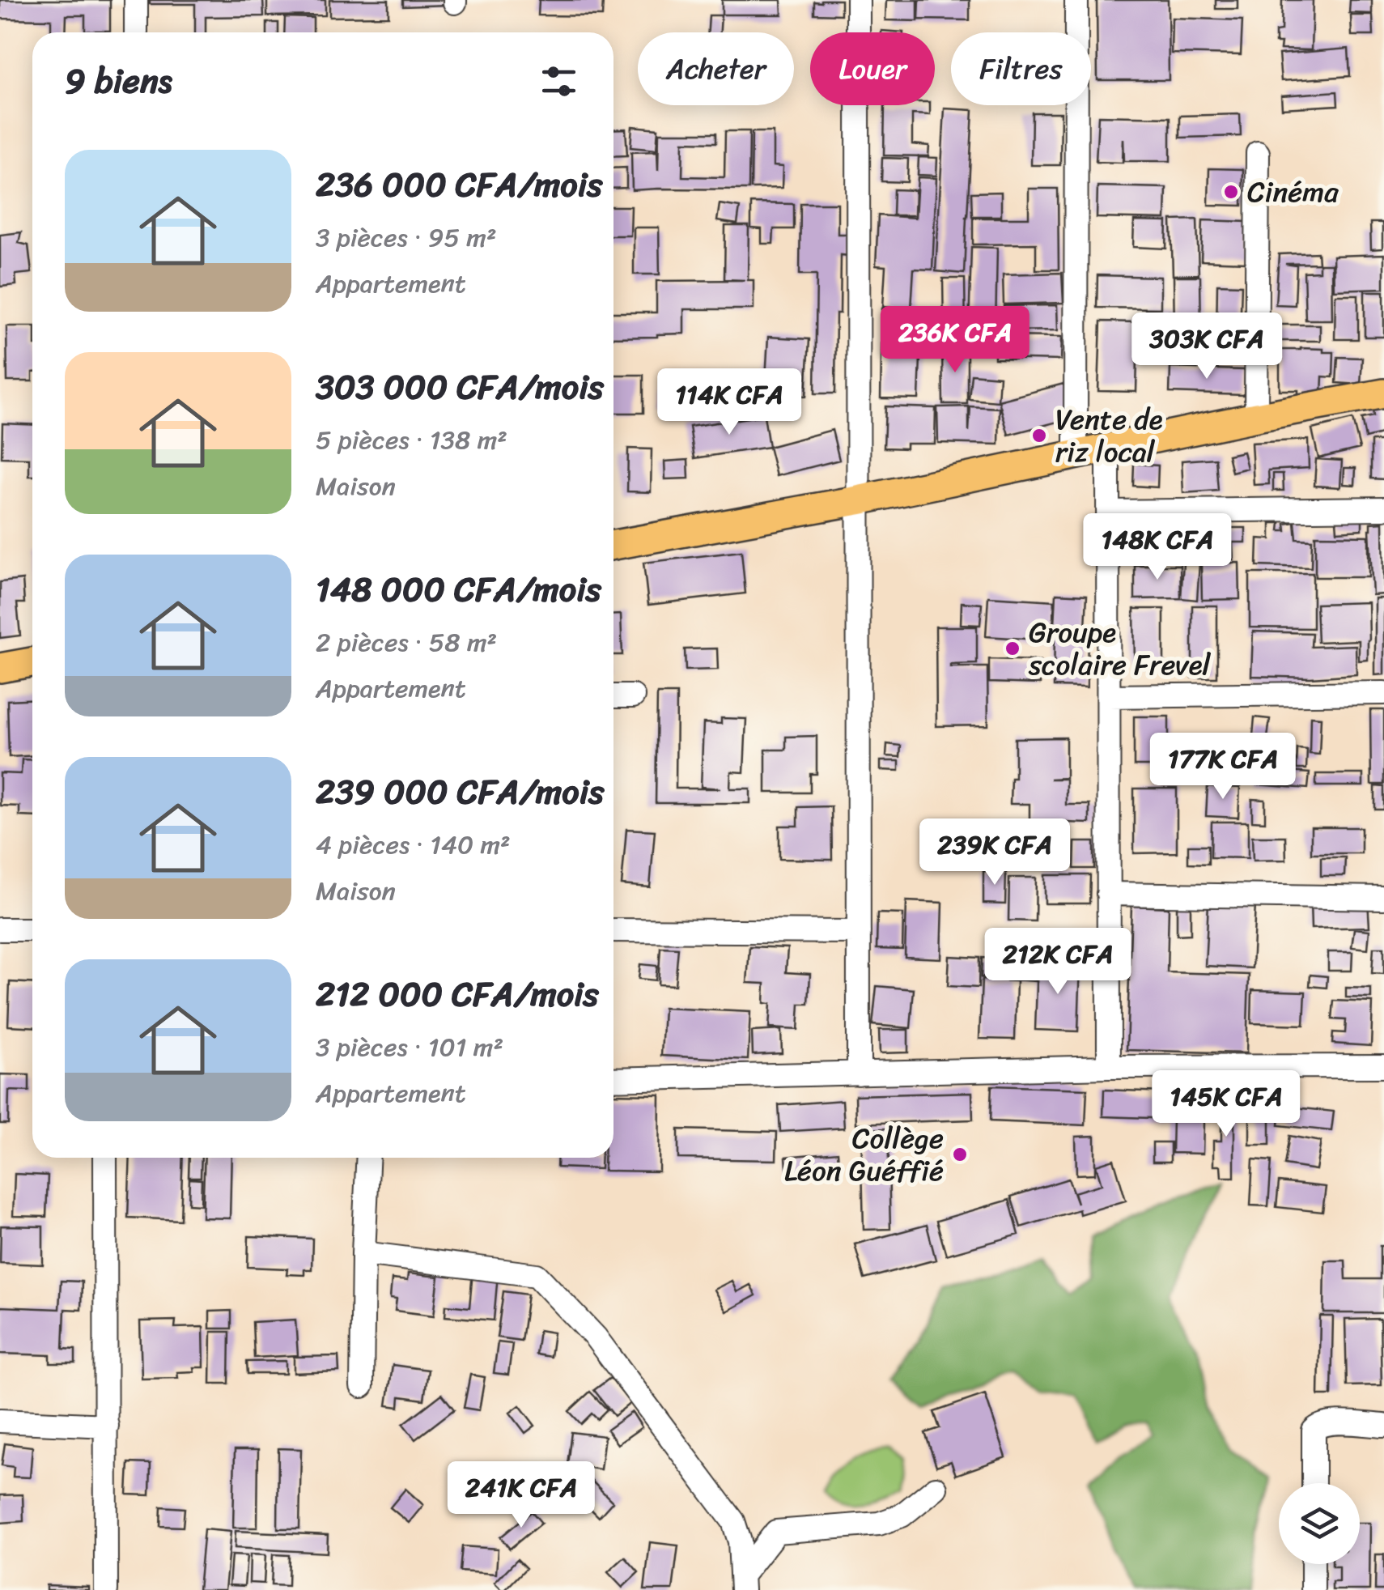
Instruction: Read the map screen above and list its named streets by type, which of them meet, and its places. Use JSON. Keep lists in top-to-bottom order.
{
  "places": [
    "Cinéma",
    "Vente de riz local",
    "Groupe scolaire Frevel",
    "Collège Léon Guéffié"
  ],
  "page": {
    "chip": ["Acheter", "Louer", "Filtres"],
    "heading": "9 biens",
    "list": [
      {
        "name": "236 000 CFA/mois",
        "note": "3 pièces · 95 m² · Appartement"
      },
      {
        "name": "303 000 CFA/mois",
        "note": "5 pièces · 138 m² · Maison"
      },
      {
        "name": "148 000 CFA/mois",
        "note": "2 pièces · 58 m² · Appartement"
      },
      {
        "name": "239 000 CFA/mois",
        "note": "4 pièces · 140 m² · Maison"
      },
      {
        "name": "212 000 CFA/mois",
        "note": "3 pièces · 101 m² · Appartement"
      }
    ],
    "price": [
      "236K CFA",
      "303K CFA",
      "114K CFA",
      "148K CFA",
      "177K CFA",
      "239K CFA",
      "212K CFA",
      "145K CFA",
      "241K CFA"
    ]
  }
}
